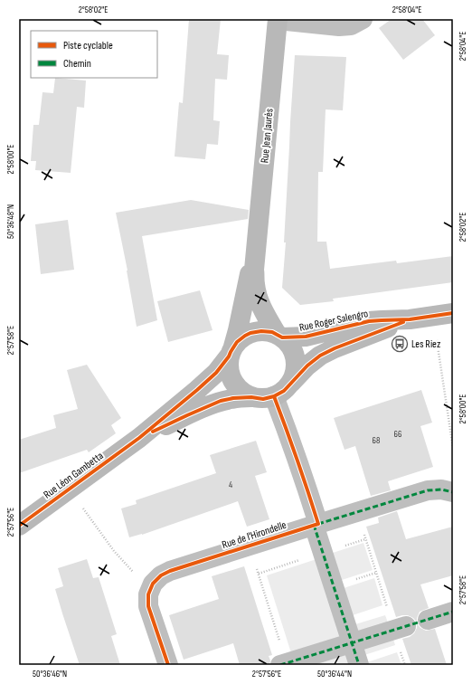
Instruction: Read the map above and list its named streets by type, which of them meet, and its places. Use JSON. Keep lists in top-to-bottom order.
{
  "streets": {
    "street": [
      "Rue Jean Jaurès",
      "Rue Roger Salengro",
      "Rue Léon Gambetta",
      "Rue de l'Hirondelle"
    ]
  },
  "crossings": [
    ["Rue Jean Jaurès", "Rue Roger Salengro"],
    ["Rue Jean Jaurès", "Rue Léon Gambetta"],
    ["Rue Roger Salengro", "Rue Léon Gambetta"]
  ],
  "places": {
    "bus stop": ["Les Riez"]
  },
  "house_numbers": ["66", "68", "4"],
  "legend": ["Piste cyclable", "Chemin"],
  "coordinates": [
    "2°58'02\"E",
    "2°58'04\"E",
    "2°58'00\"E",
    "50°36'48\"N",
    "2°57'58\"E",
    "2°57'56\"E",
    "50°36'46\"N",
    "50°36'44\"N"
  ]
}
